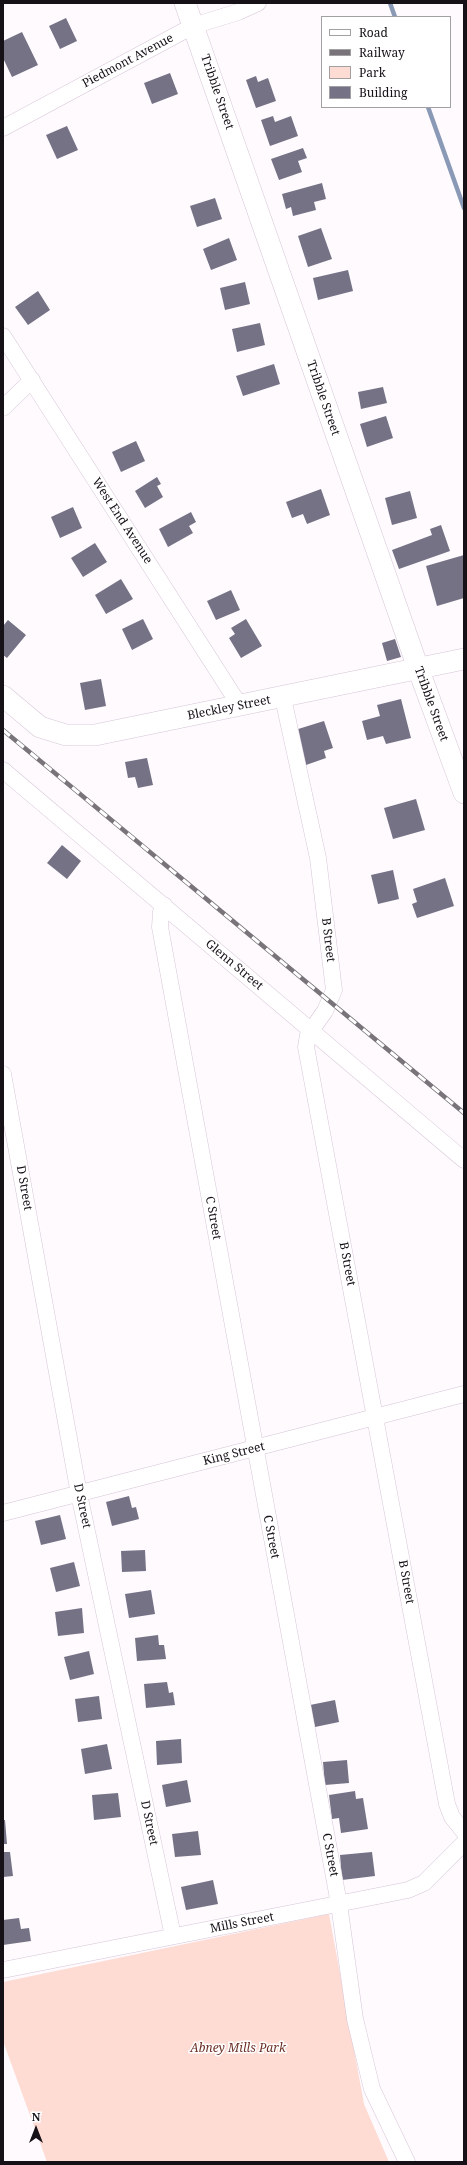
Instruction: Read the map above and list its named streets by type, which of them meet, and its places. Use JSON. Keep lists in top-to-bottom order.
{
  "streets": {
    "street": [
      "Piedmont Avenue",
      "Tribble Street",
      "West End Avenue",
      "Bleckley Street",
      "B Street",
      "Glenn Street",
      "D Street",
      "C Street",
      "King Street",
      "Mills Street"
    ]
  },
  "crossings": [
    ["Piedmont Avenue", "Tribble Street"],
    ["Tribble Street", "Bleckley Street"],
    ["West End Avenue", "Bleckley Street"],
    ["Bleckley Street", "B Street"],
    ["B Street", "Glenn Street"],
    ["B Street", "King Street"],
    ["Glenn Street", "C Street"],
    ["D Street", "King Street"],
    ["D Street", "Mills Street"],
    ["C Street", "King Street"],
    ["C Street", "Mills Street"]
  ],
  "parks": ["Abney Mills Park"],
  "legend": [
    "Road",
    "Railway",
    "Park",
    "Building"
  ],
  "north": "top"
}
